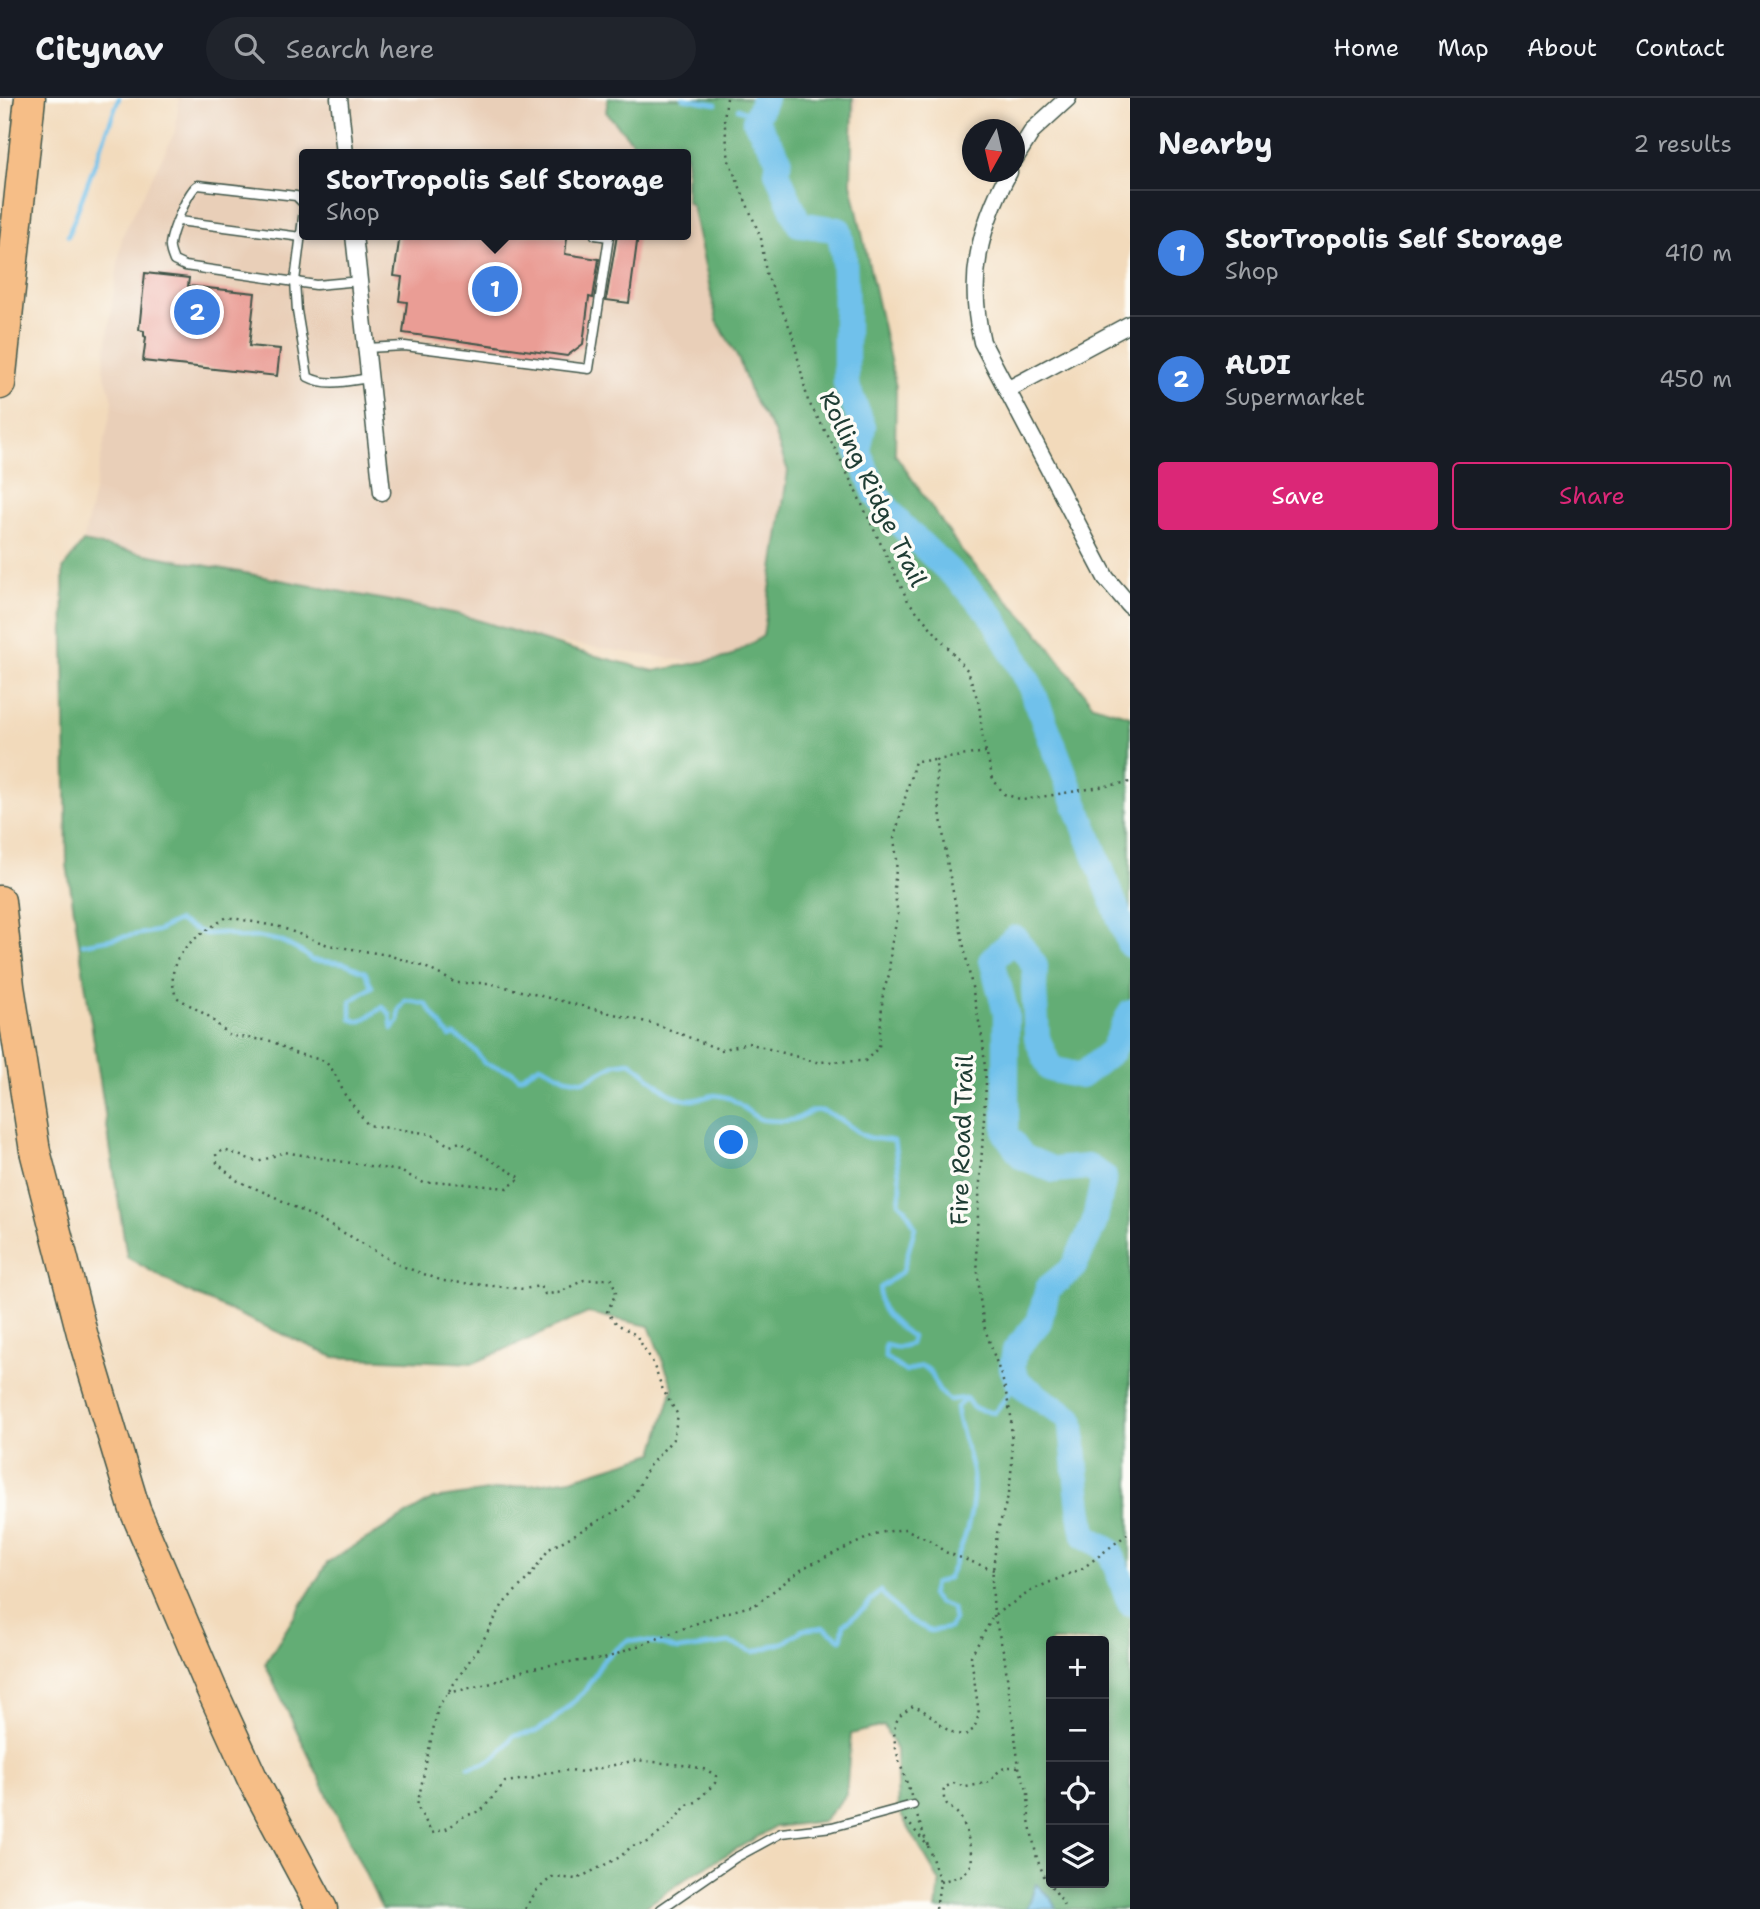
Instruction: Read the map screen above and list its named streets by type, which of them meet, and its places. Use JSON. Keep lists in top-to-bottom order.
{
  "streets": {
    "path": ["Rolling Ridge Trail", "Fire Road Trail"]
  },
  "north": "bottom",
  "page": {
    "header": "Citynav",
    "search": "Search here",
    "nav": [
      "Home",
      "Map",
      "About",
      "Contact"
    ],
    "heading": ["Nearby", "2 results"],
    "popup": ["StorTropolis Self Storage", "Shop"],
    "list": [
      {
        "mark": "1",
        "name": "StorTropolis Self Storage",
        "note": "Shop",
        "value": "410 m"
      },
      {
        "mark": "2",
        "name": "ALDI",
        "note": "Supermarket",
        "value": "450 m"
      }
    ],
    "pins": ["1", "2"],
    "buttons": ["Save", "Share"],
    "map_buttons": ["+", "−"]
  }
}
